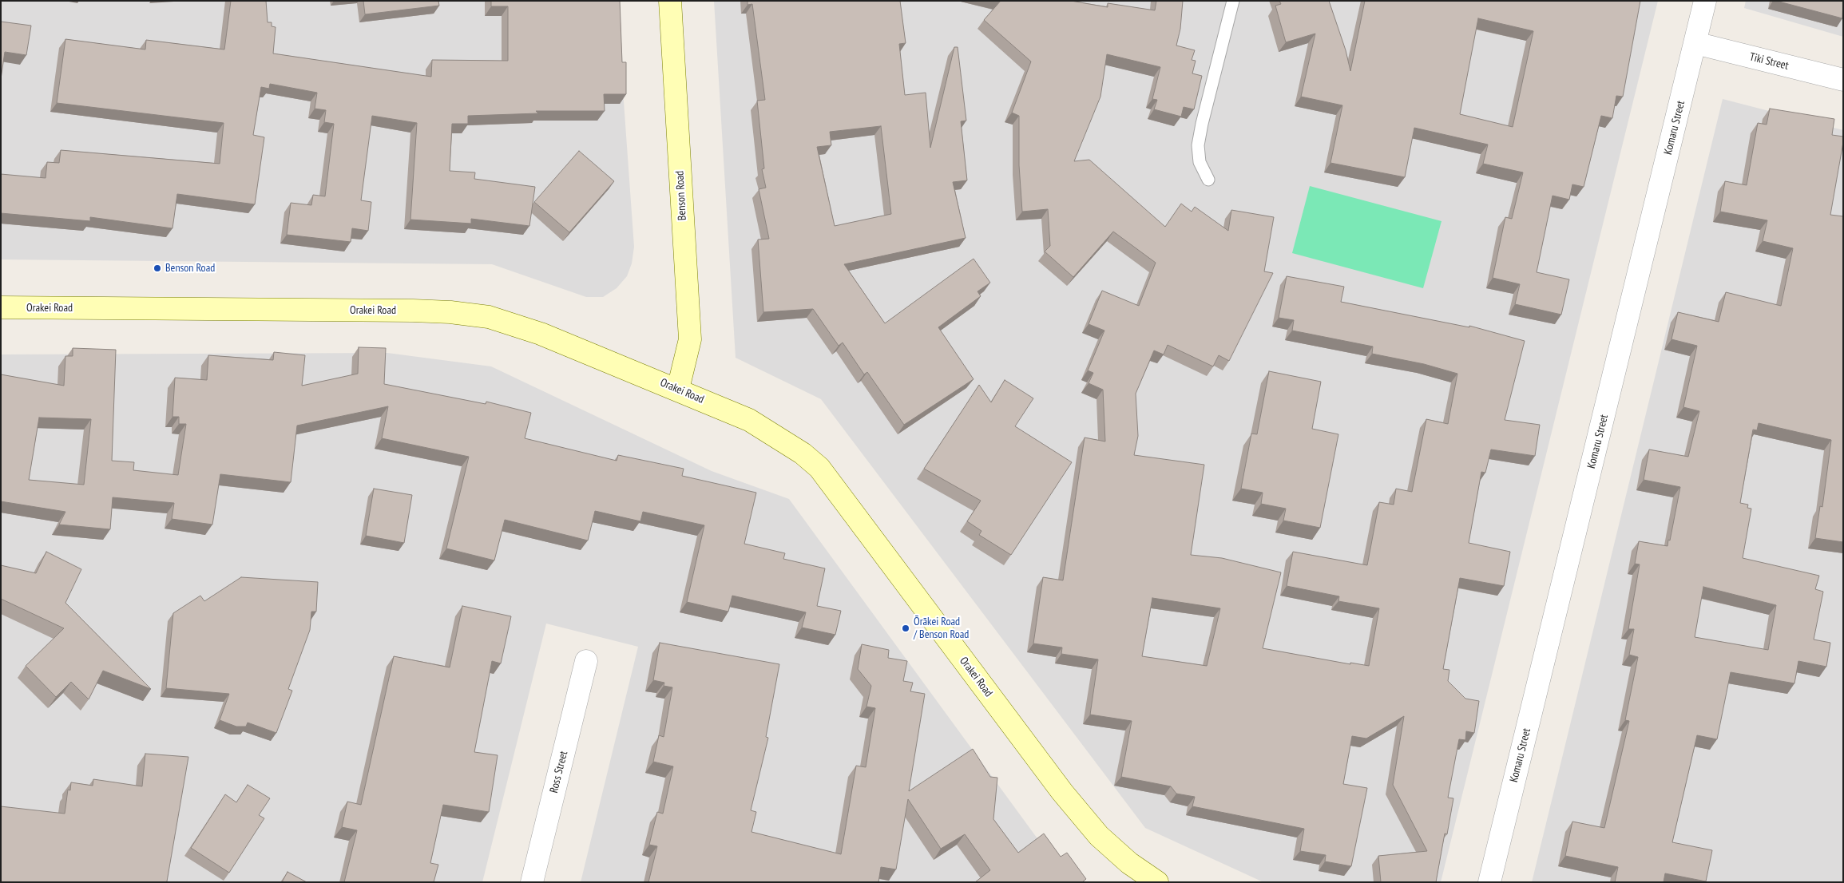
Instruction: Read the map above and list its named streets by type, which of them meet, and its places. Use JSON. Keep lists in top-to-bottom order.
{
  "streets": {
    "main road": ["Benson Road", "Orakei Road"],
    "street": ["Tiki Street", "Komaru Street", "Ross Street"]
  },
  "crossings": [
    ["Tiki Street", "Komaru Street"],
    ["Benson Road", "Orakei Road"]
  ],
  "places": ["Benson Road", "Ōrākei Road / Benson Road"]
}
